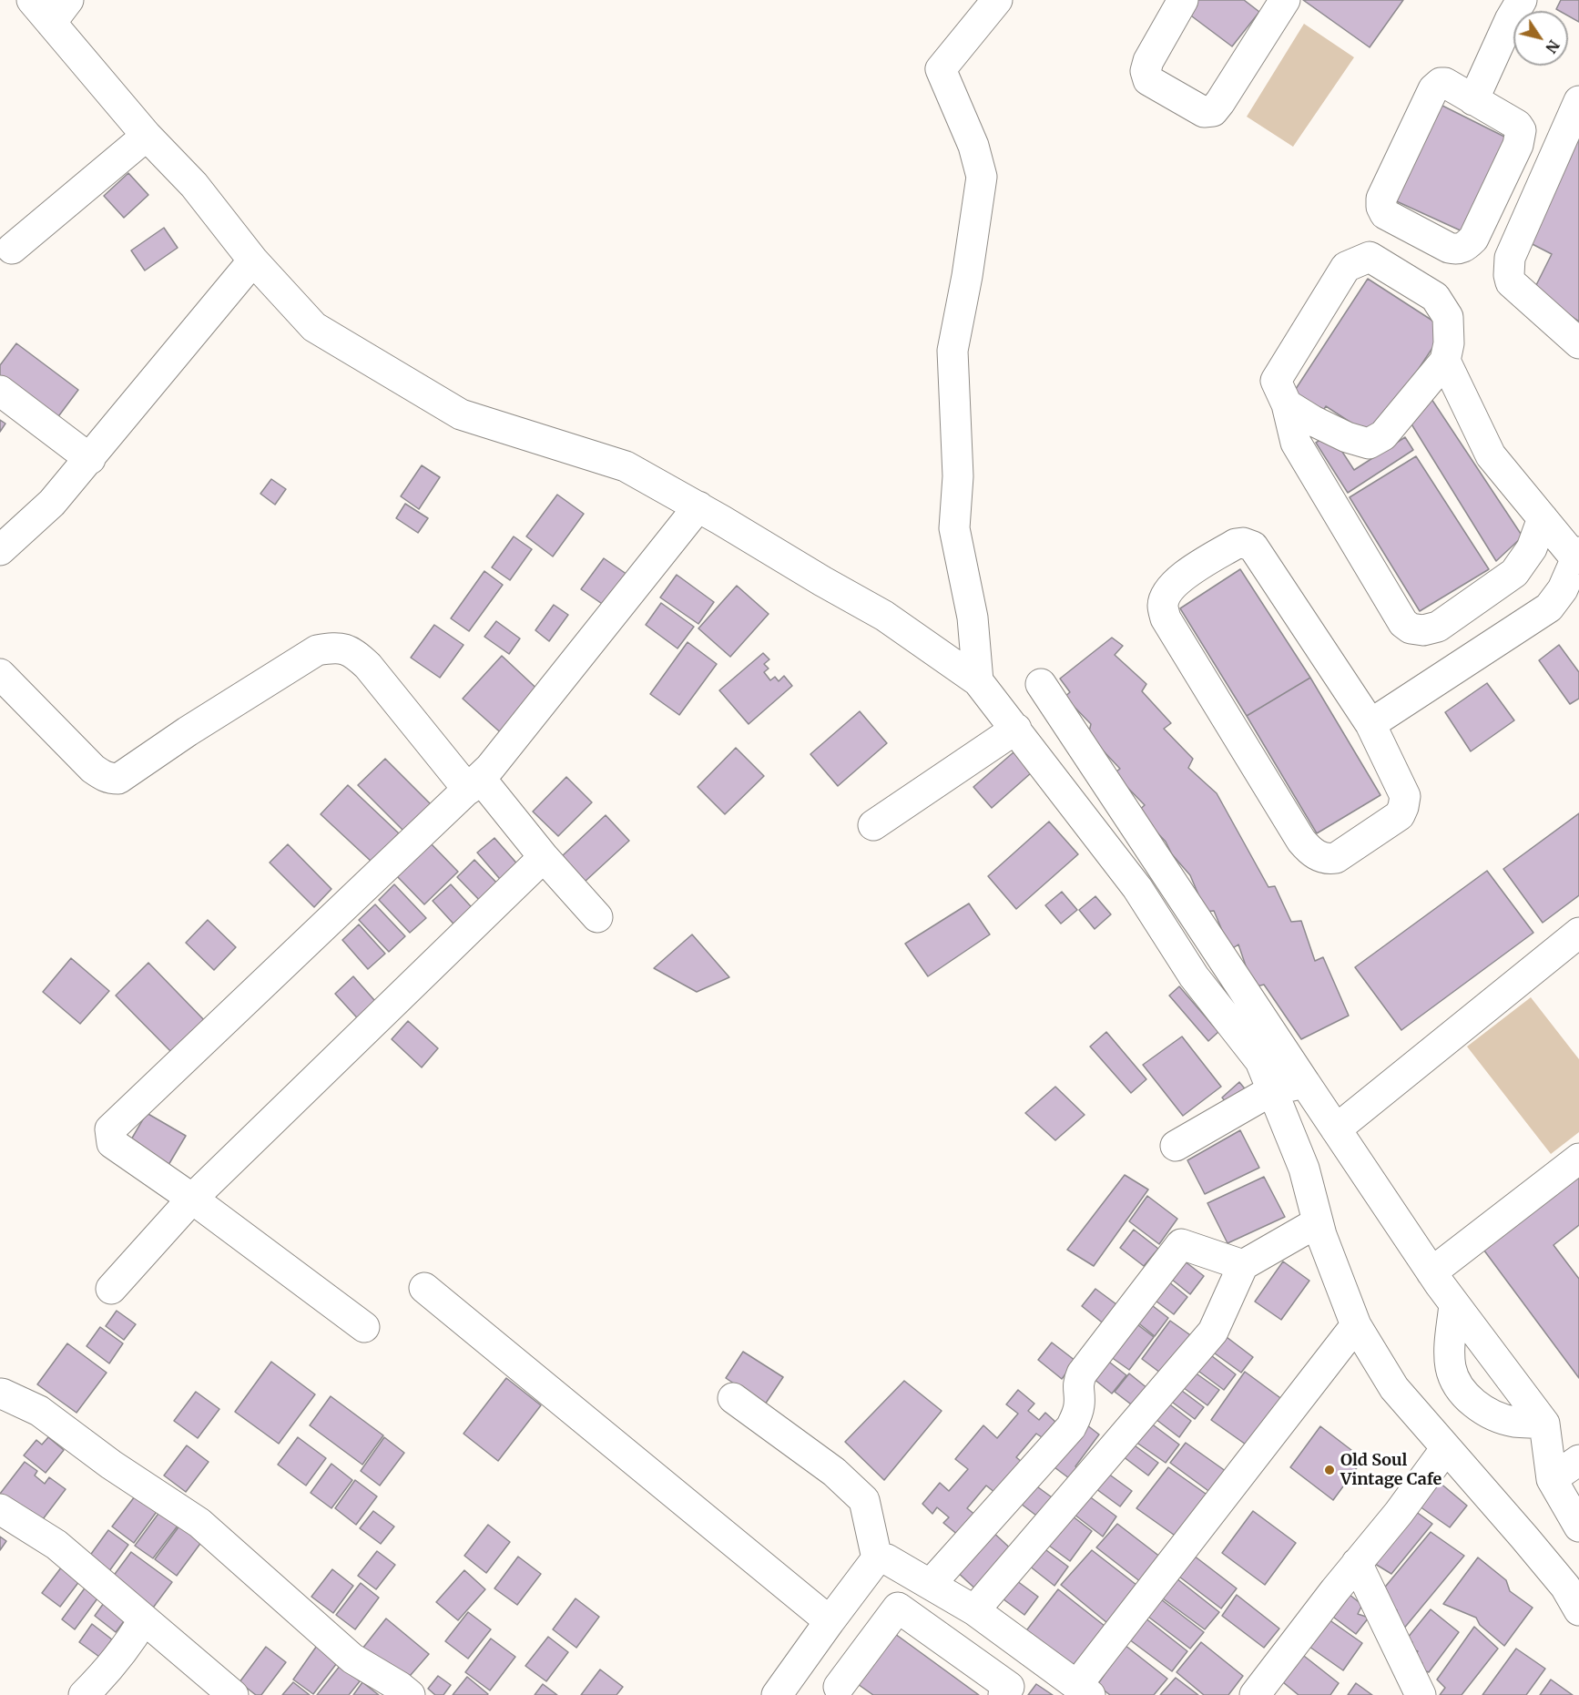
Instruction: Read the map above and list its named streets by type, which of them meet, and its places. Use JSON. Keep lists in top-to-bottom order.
{
  "places": ["Old Soul Vintage Cafe"],
  "north": "bottom right"
}
